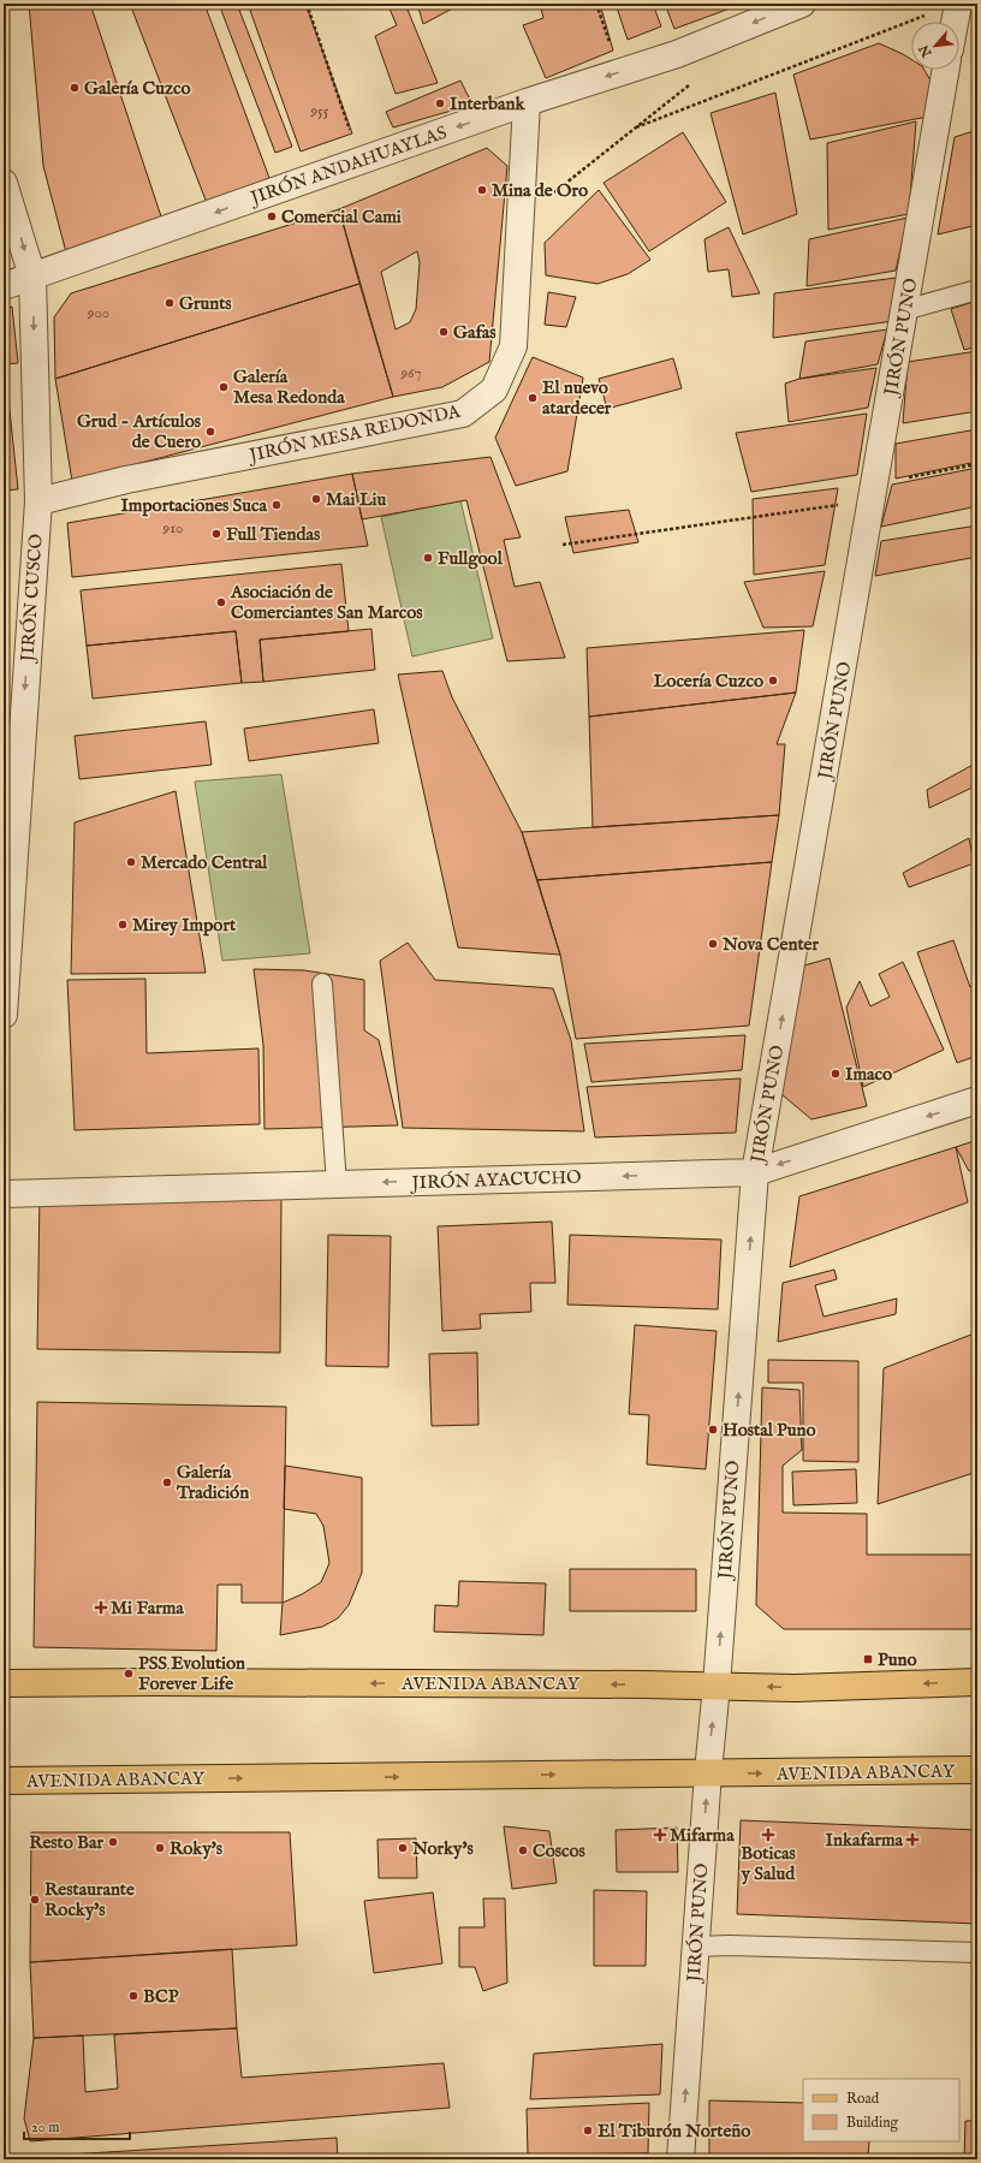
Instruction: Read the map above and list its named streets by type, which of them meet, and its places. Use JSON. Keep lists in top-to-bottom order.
{
  "streets": {
    "main road": ["AVENIDA ABANCAY"],
    "street": [
      "JIRÓN ANDAHUAYLAS",
      "JIRÓN PUNO",
      "JIRÓN MESA REDONDA",
      "JIRÓN CUSCO",
      "JIRÓN AYACUCHO"
    ]
  },
  "crossings": [
    ["JIRÓN ANDAHUAYLAS", "JIRÓN MESA REDONDA"],
    ["JIRÓN ANDAHUAYLAS", "JIRÓN CUSCO"],
    ["JIRÓN PUNO", "JIRÓN AYACUCHO"],
    ["JIRÓN PUNO", "AVENIDA ABANCAY"],
    ["JIRÓN MESA REDONDA", "JIRÓN CUSCO"]
  ],
  "one_way": [
    "JIRÓN ANDAHUAYLAS",
    "JIRÓN PUNO",
    "JIRÓN CUSCO",
    "JIRÓN AYACUCHO"
  ],
  "places": {
    "other": [
      "Galería Cuzco",
      "Interbank",
      "Mina de Oro",
      "Comercial Cami",
      "Grunts",
      "Gafas",
      "Galería Mesa Redonda",
      "El nuevo atardecer",
      "Grud - Artículos de Cuero",
      "Mai Liu",
      "Importaciones Suca",
      "Full Tiendas",
      "Fullgool",
      "Asociación de Comerciantes San Marcos",
      "Locería Cuzco",
      "Mercado Central",
      "Mirey Import",
      "Nova Center",
      "Imaco",
      "Hostal Puno",
      "Galería Tradición",
      "PSS Evolution Forever Life",
      "Resto Bar",
      "Roky's",
      "Norky's",
      "Coscos",
      "Restaurante Rocky's",
      "BCP",
      "El Tiburón Norteño"
    ],
    "health": [
      "Mi Farma",
      "Mifarma",
      "Boticas y Salud",
      "Inkafarma"
    ],
    "transit": ["Puno"]
  },
  "house_numbers": [
    "955",
    "900",
    "967",
    "910"
  ],
  "legend": ["Road", "Building"],
  "scale_bar": "20 m",
  "north": "bottom left"
}
